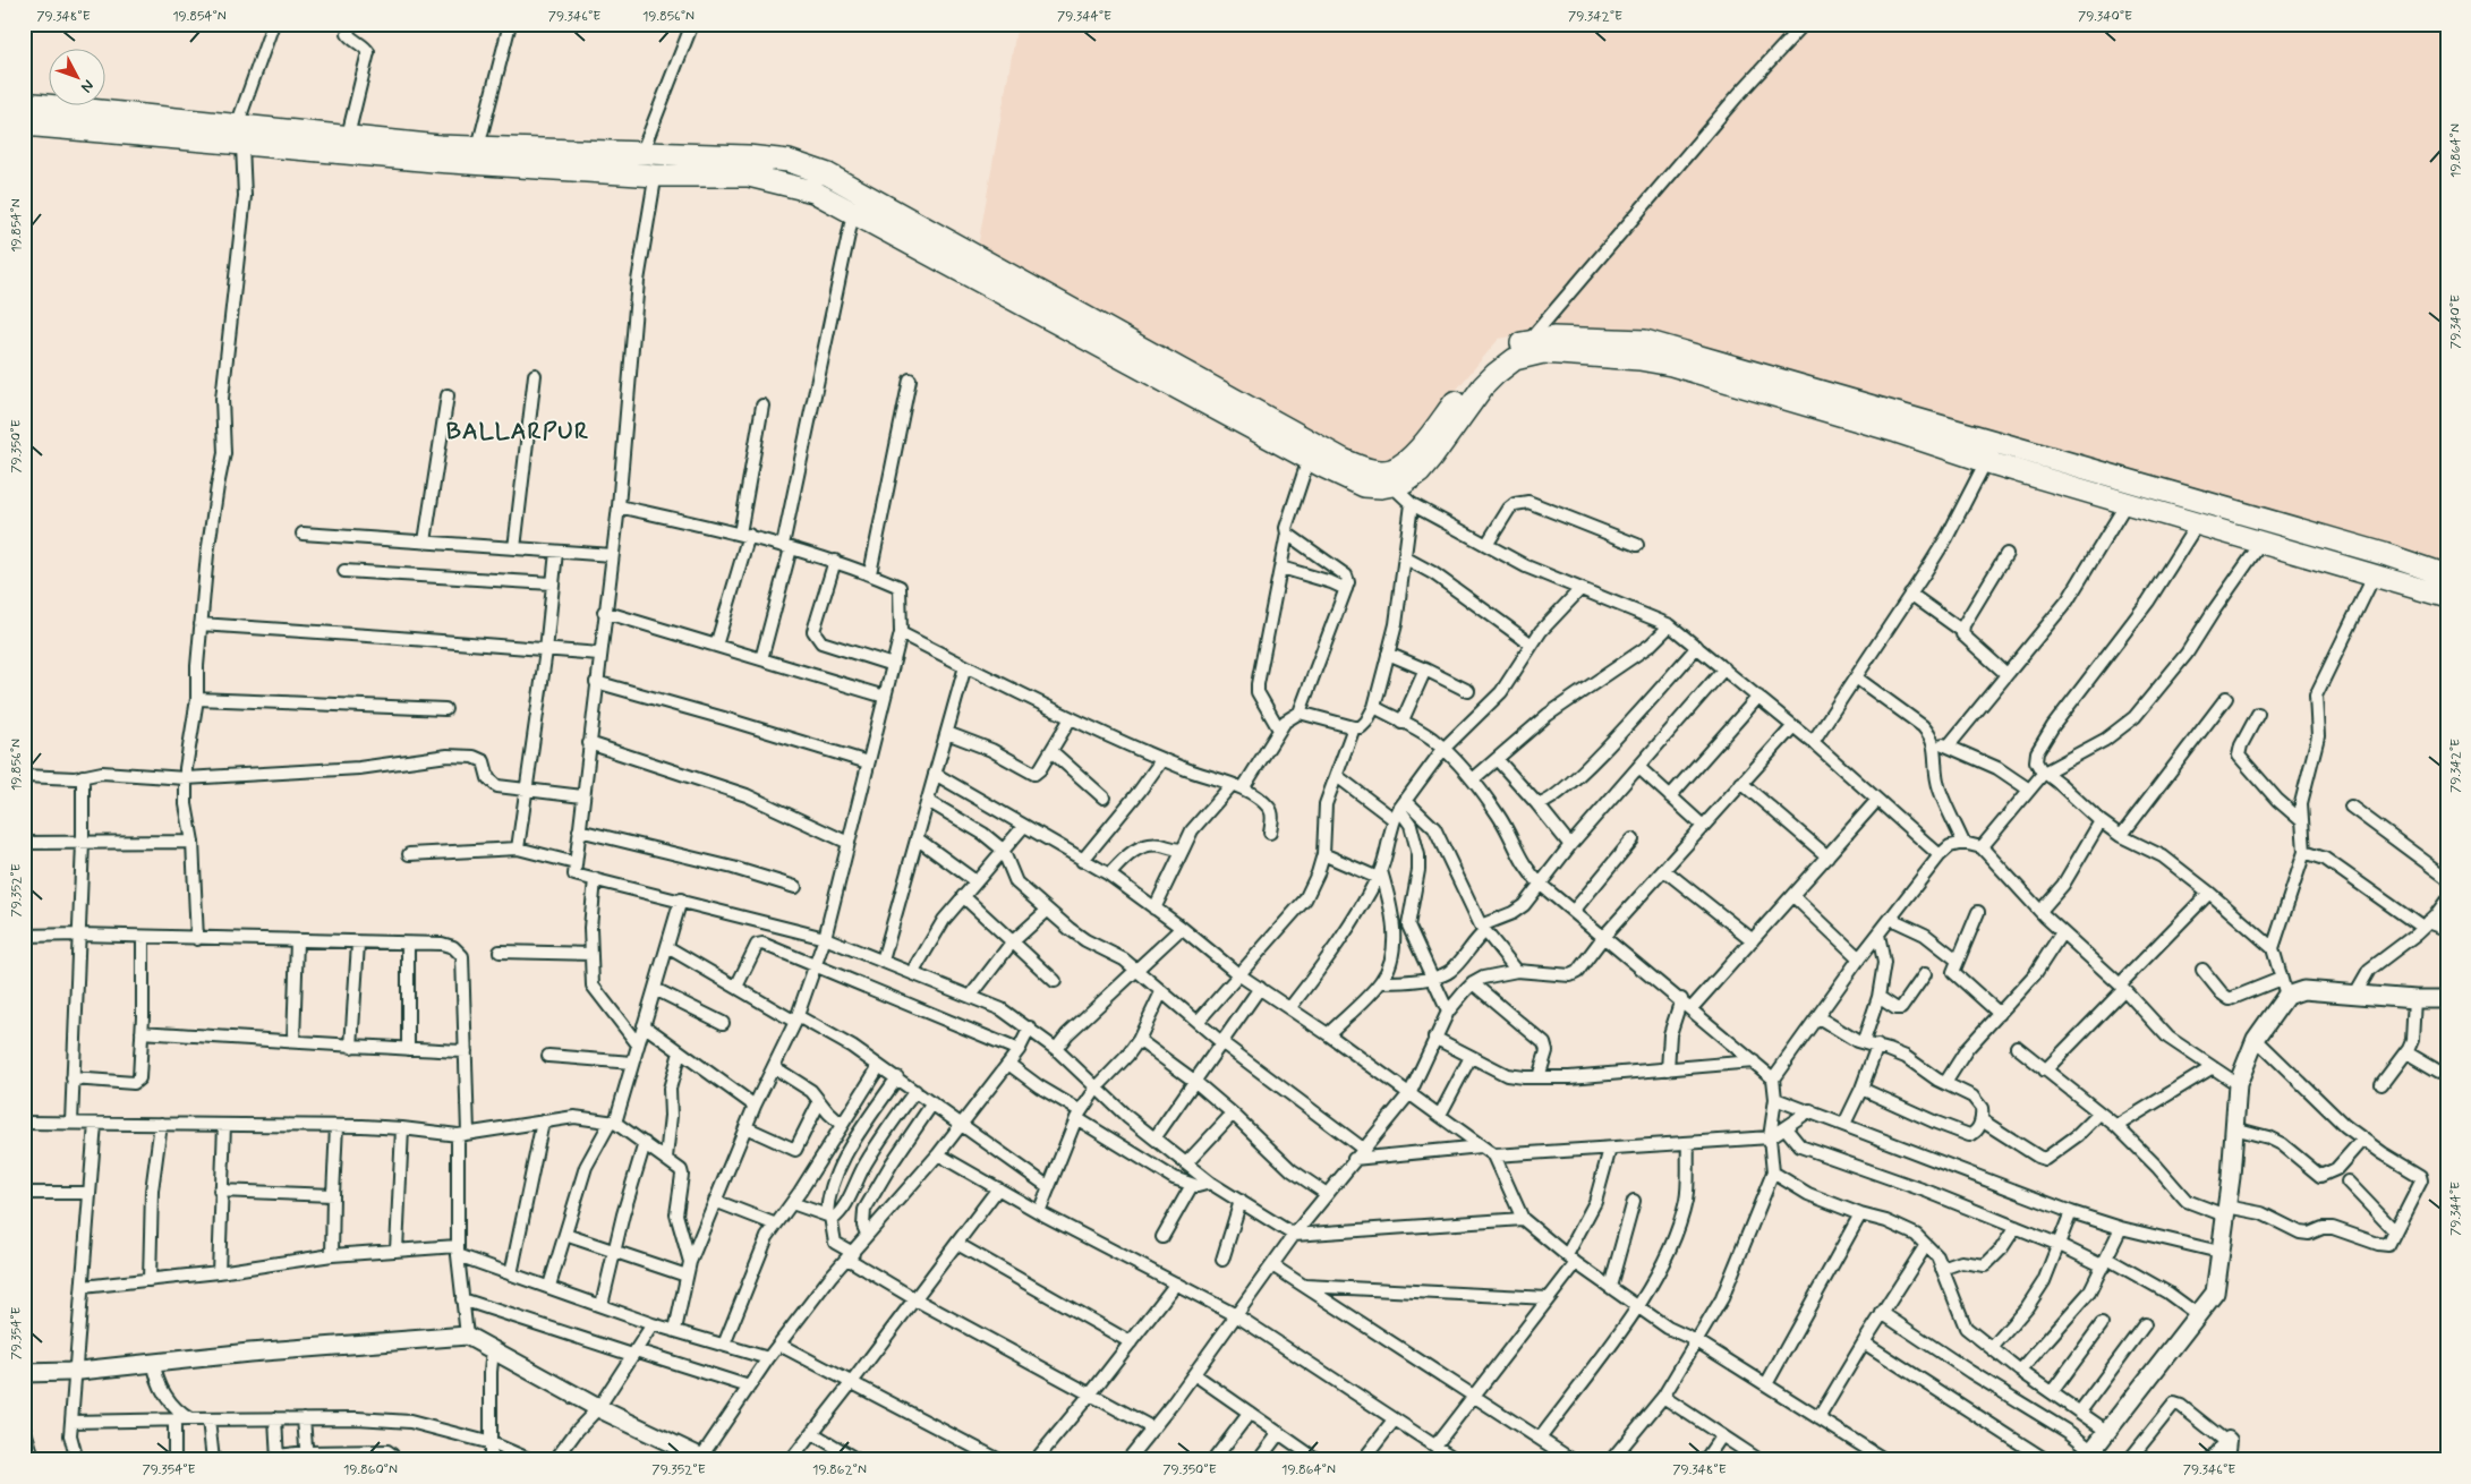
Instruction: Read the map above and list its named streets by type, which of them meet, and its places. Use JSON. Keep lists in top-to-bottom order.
{
  "districts": ["BALLARPUR"],
  "north": "bottom right",
  "coordinates": [
    "79.348°E",
    "19.854°N",
    "79.346°E",
    "19.856°N",
    "79.344°E",
    "79.342°E",
    "79.340°E",
    "19.864°N",
    "79.350°E",
    "79.352°E",
    "79.354°E",
    "19.860°N",
    "19.862°N"
  ]
}
